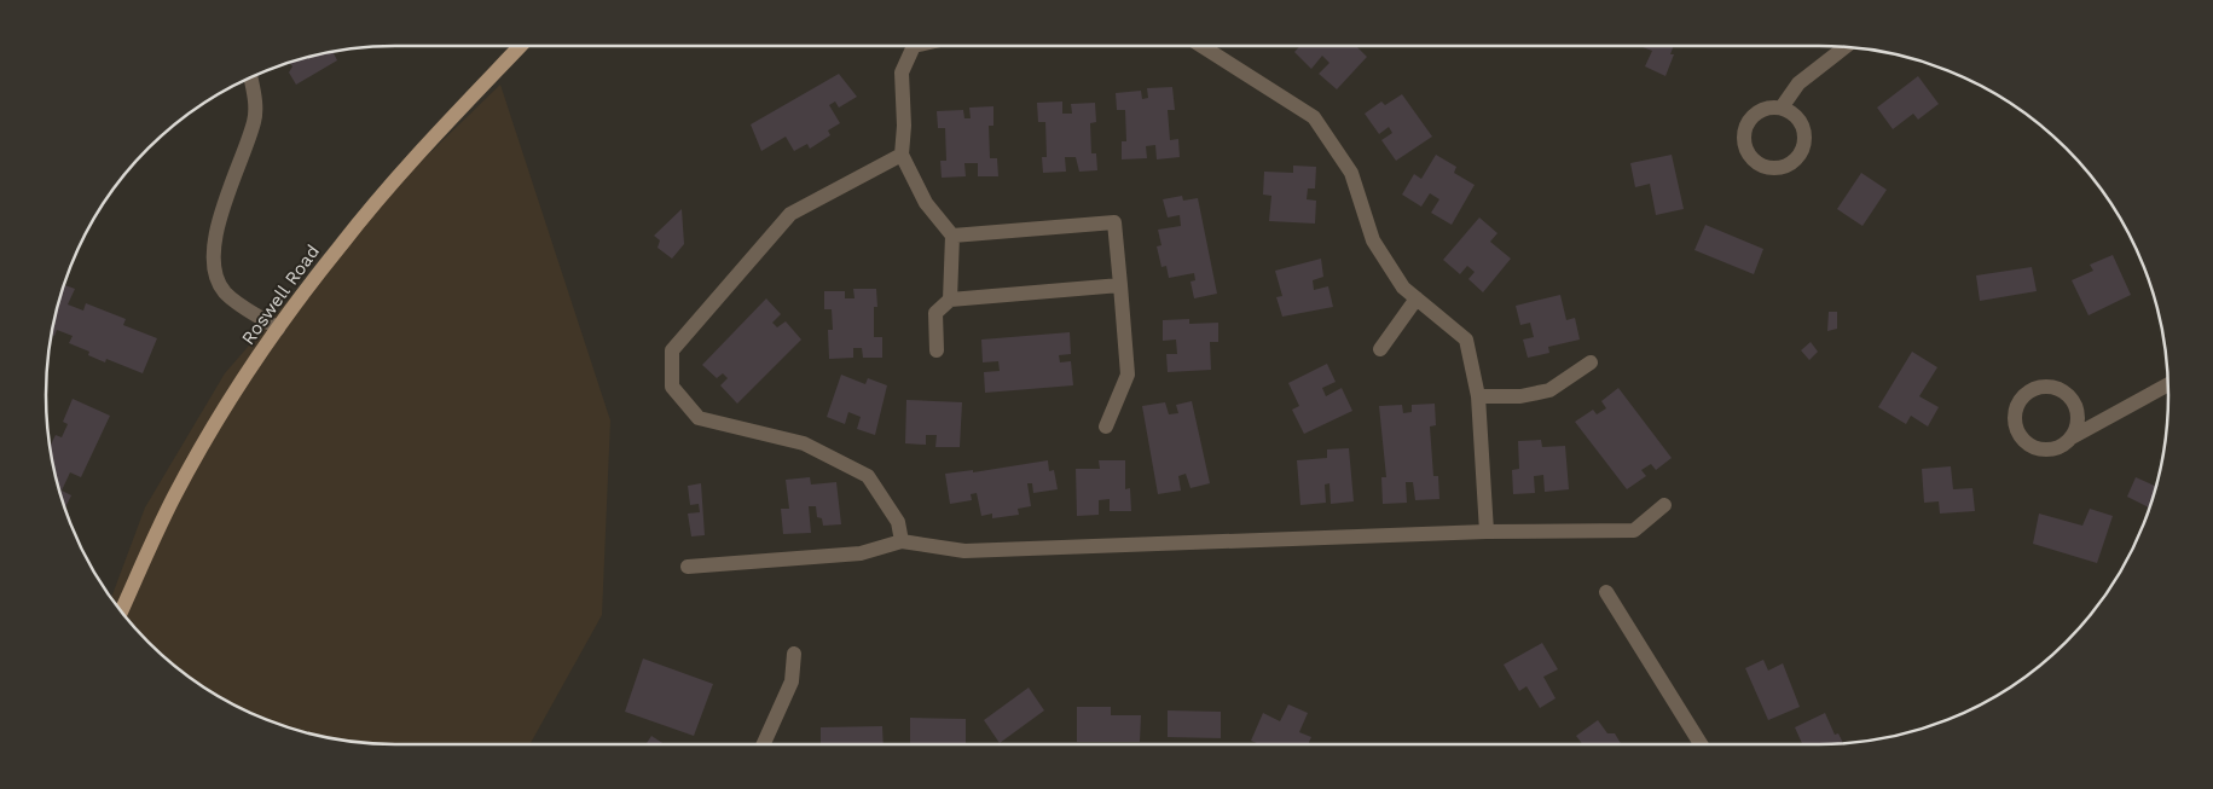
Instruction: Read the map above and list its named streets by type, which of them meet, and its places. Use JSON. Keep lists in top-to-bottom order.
{
  "streets": {
    "main road": ["Roswell Road"]
  }
}
